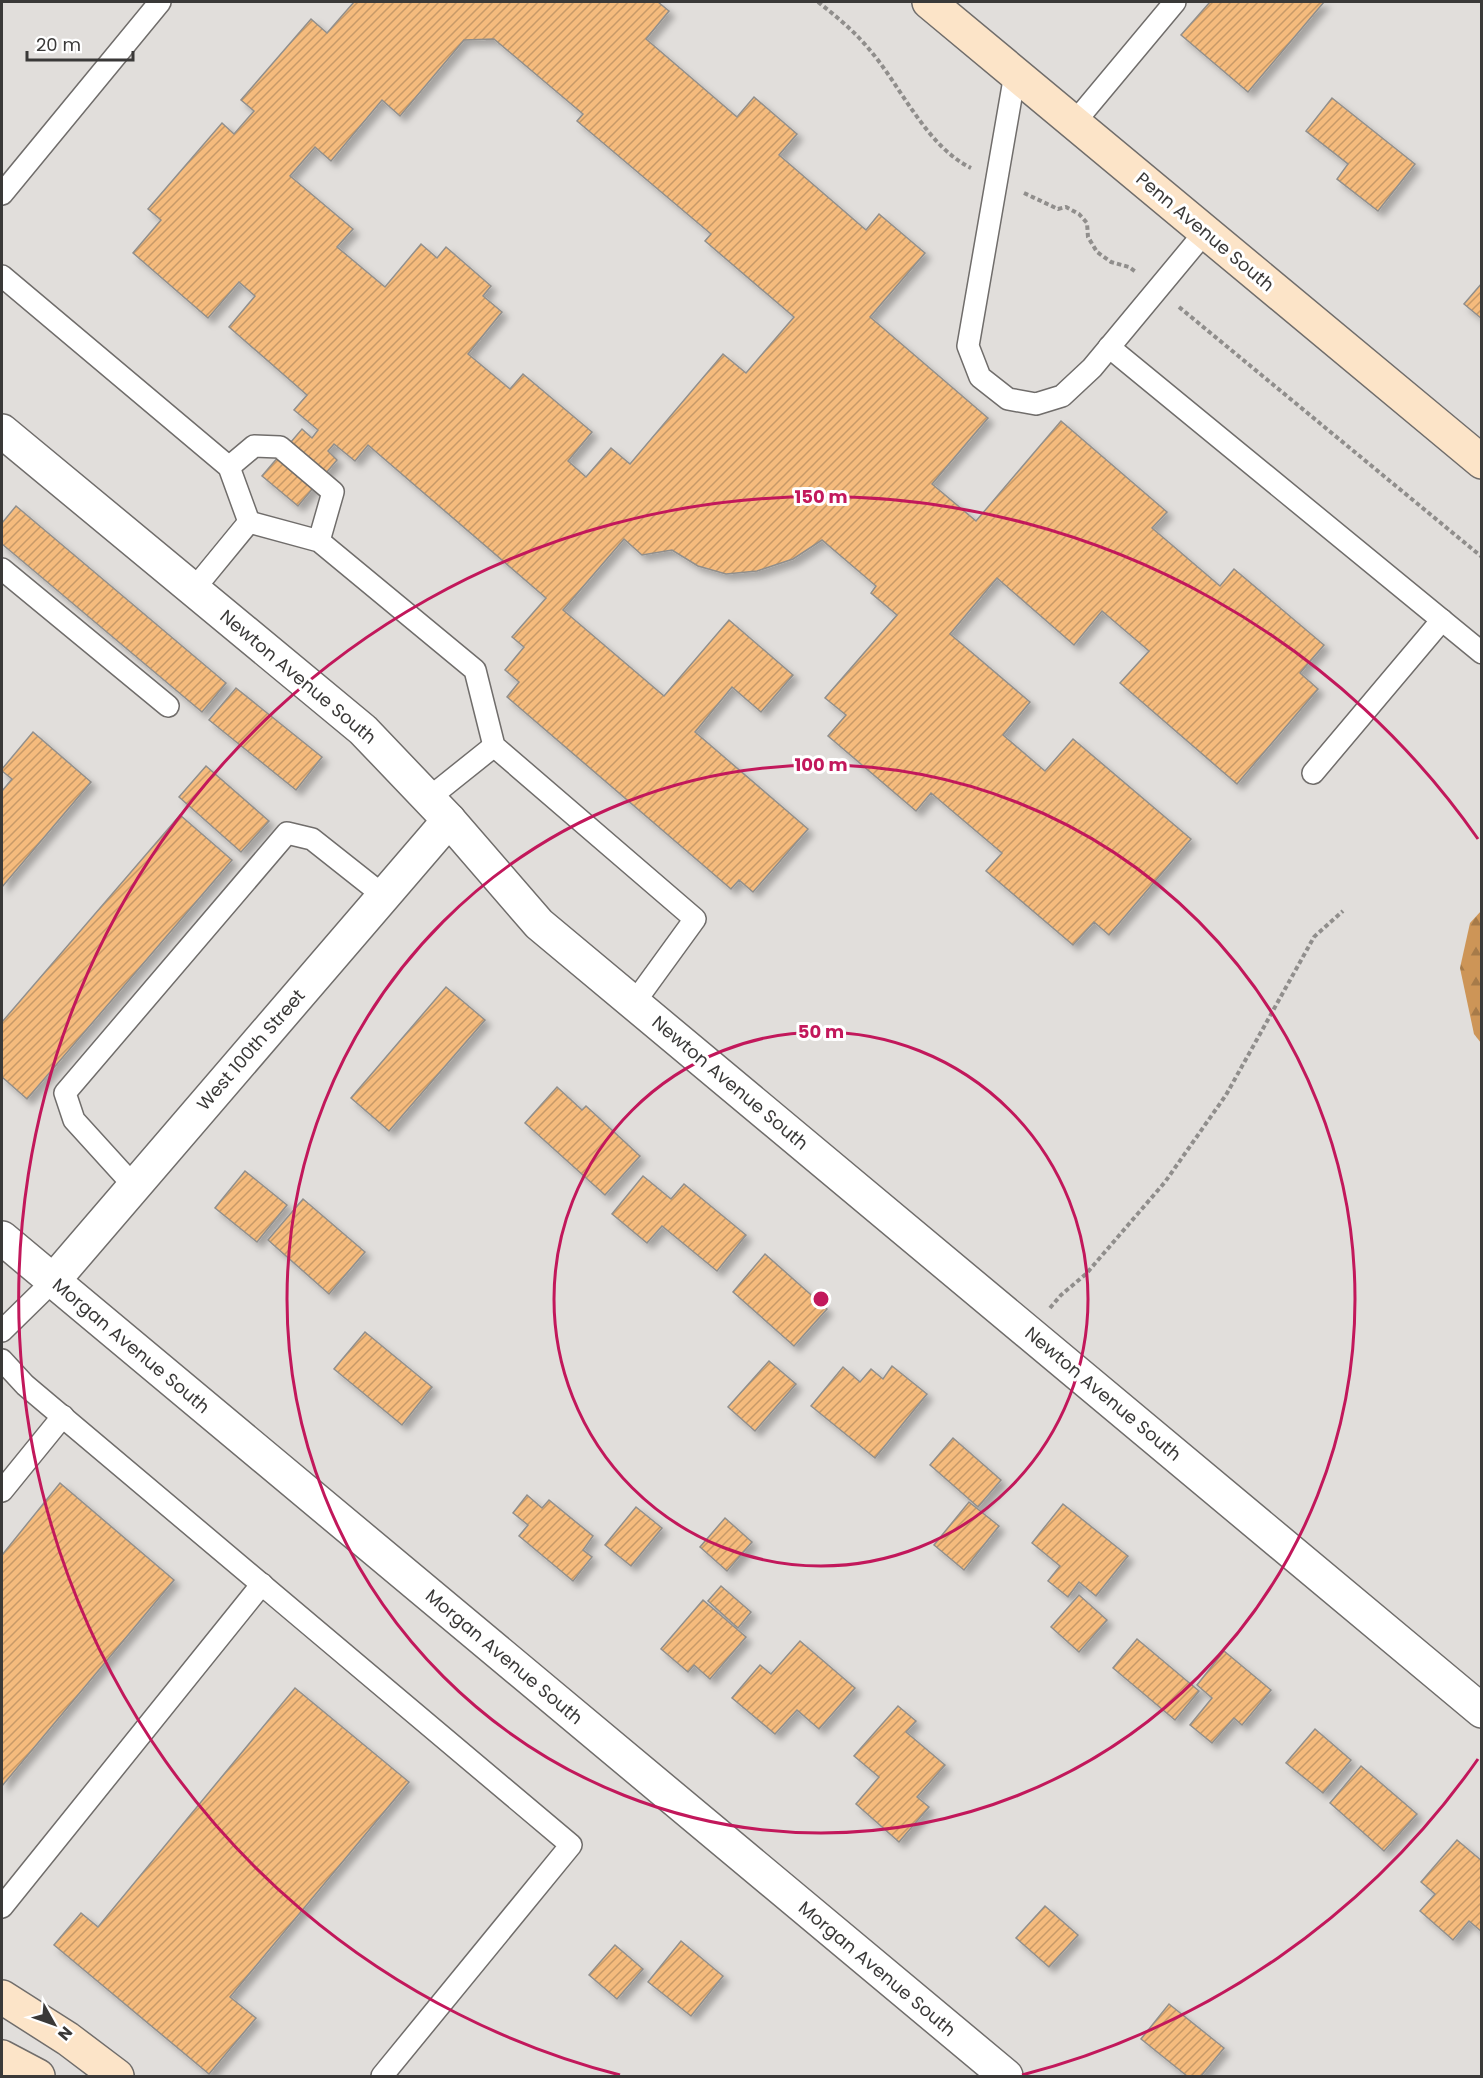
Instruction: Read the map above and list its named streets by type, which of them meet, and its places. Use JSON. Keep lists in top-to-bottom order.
{
  "streets": {
    "main road": ["Penn Avenue South"],
    "street": ["Newton Avenue South", "West 100th Street", "Morgan Avenue South"]
  },
  "crossings": [
    ["Newton Avenue South", "West 100th Street"],
    ["West 100th Street", "Morgan Avenue South"]
  ],
  "scale_bar": "20 m",
  "north": "bottom right",
  "rings": ["150 m", "100 m", "50 m"]
}
